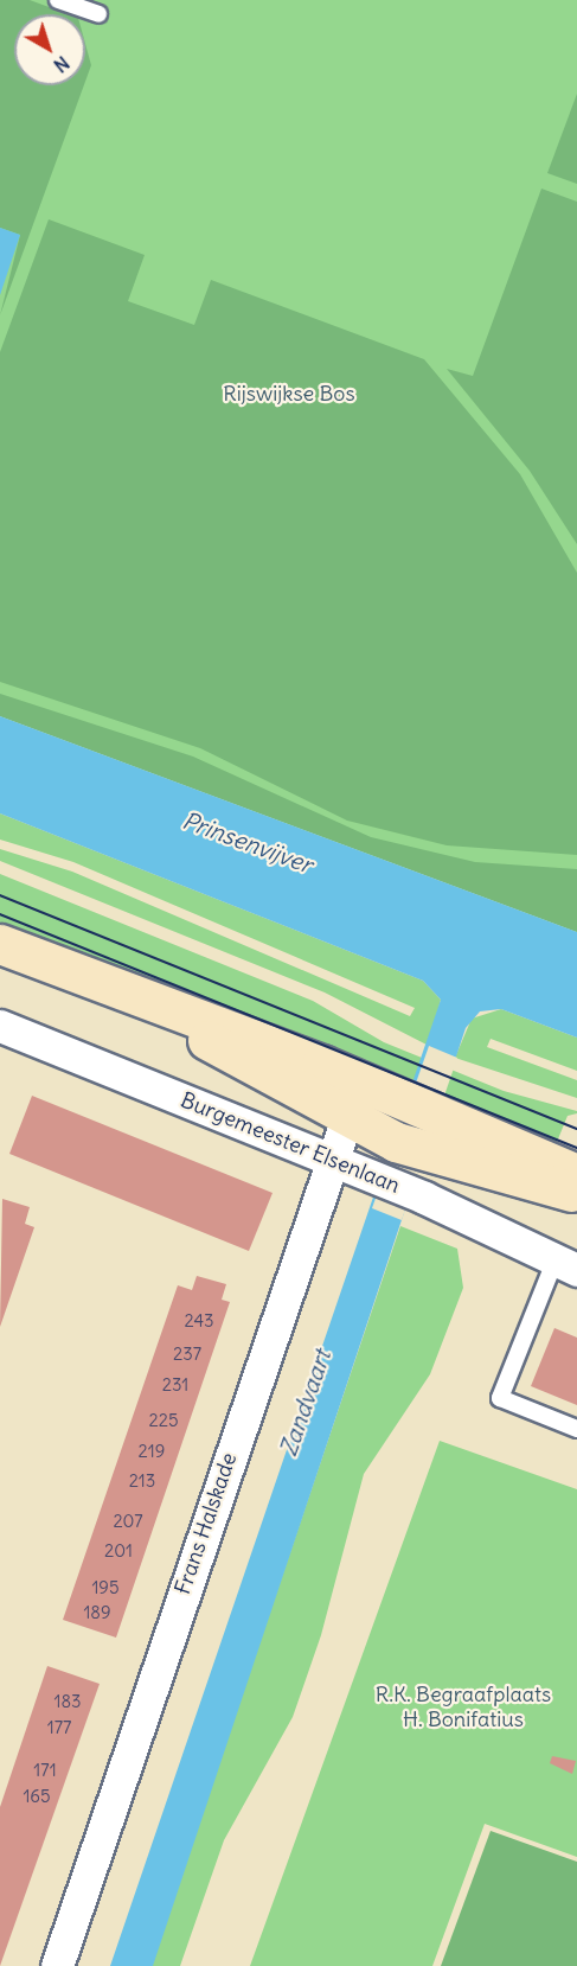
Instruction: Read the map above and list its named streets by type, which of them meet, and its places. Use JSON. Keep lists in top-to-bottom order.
{
  "streets": {
    "main road": ["Burgemeester Elsenlaan"],
    "street": ["Frans Halskade"]
  },
  "crossings": [
    ["Burgemeester Elsenlaan", "Frans Halskade"]
  ],
  "water": ["Prinsenvijver", "Zandvaart"],
  "parks": ["Rijswijkse Bos", "R.K. Begraafplaats H. Bonifatius"],
  "house_numbers": [
    "243",
    "237",
    "231",
    "225",
    "219",
    "213",
    "207",
    "201",
    "195",
    "189",
    "183",
    "177",
    "171",
    "165"
  ],
  "north": "bottom right"
}
